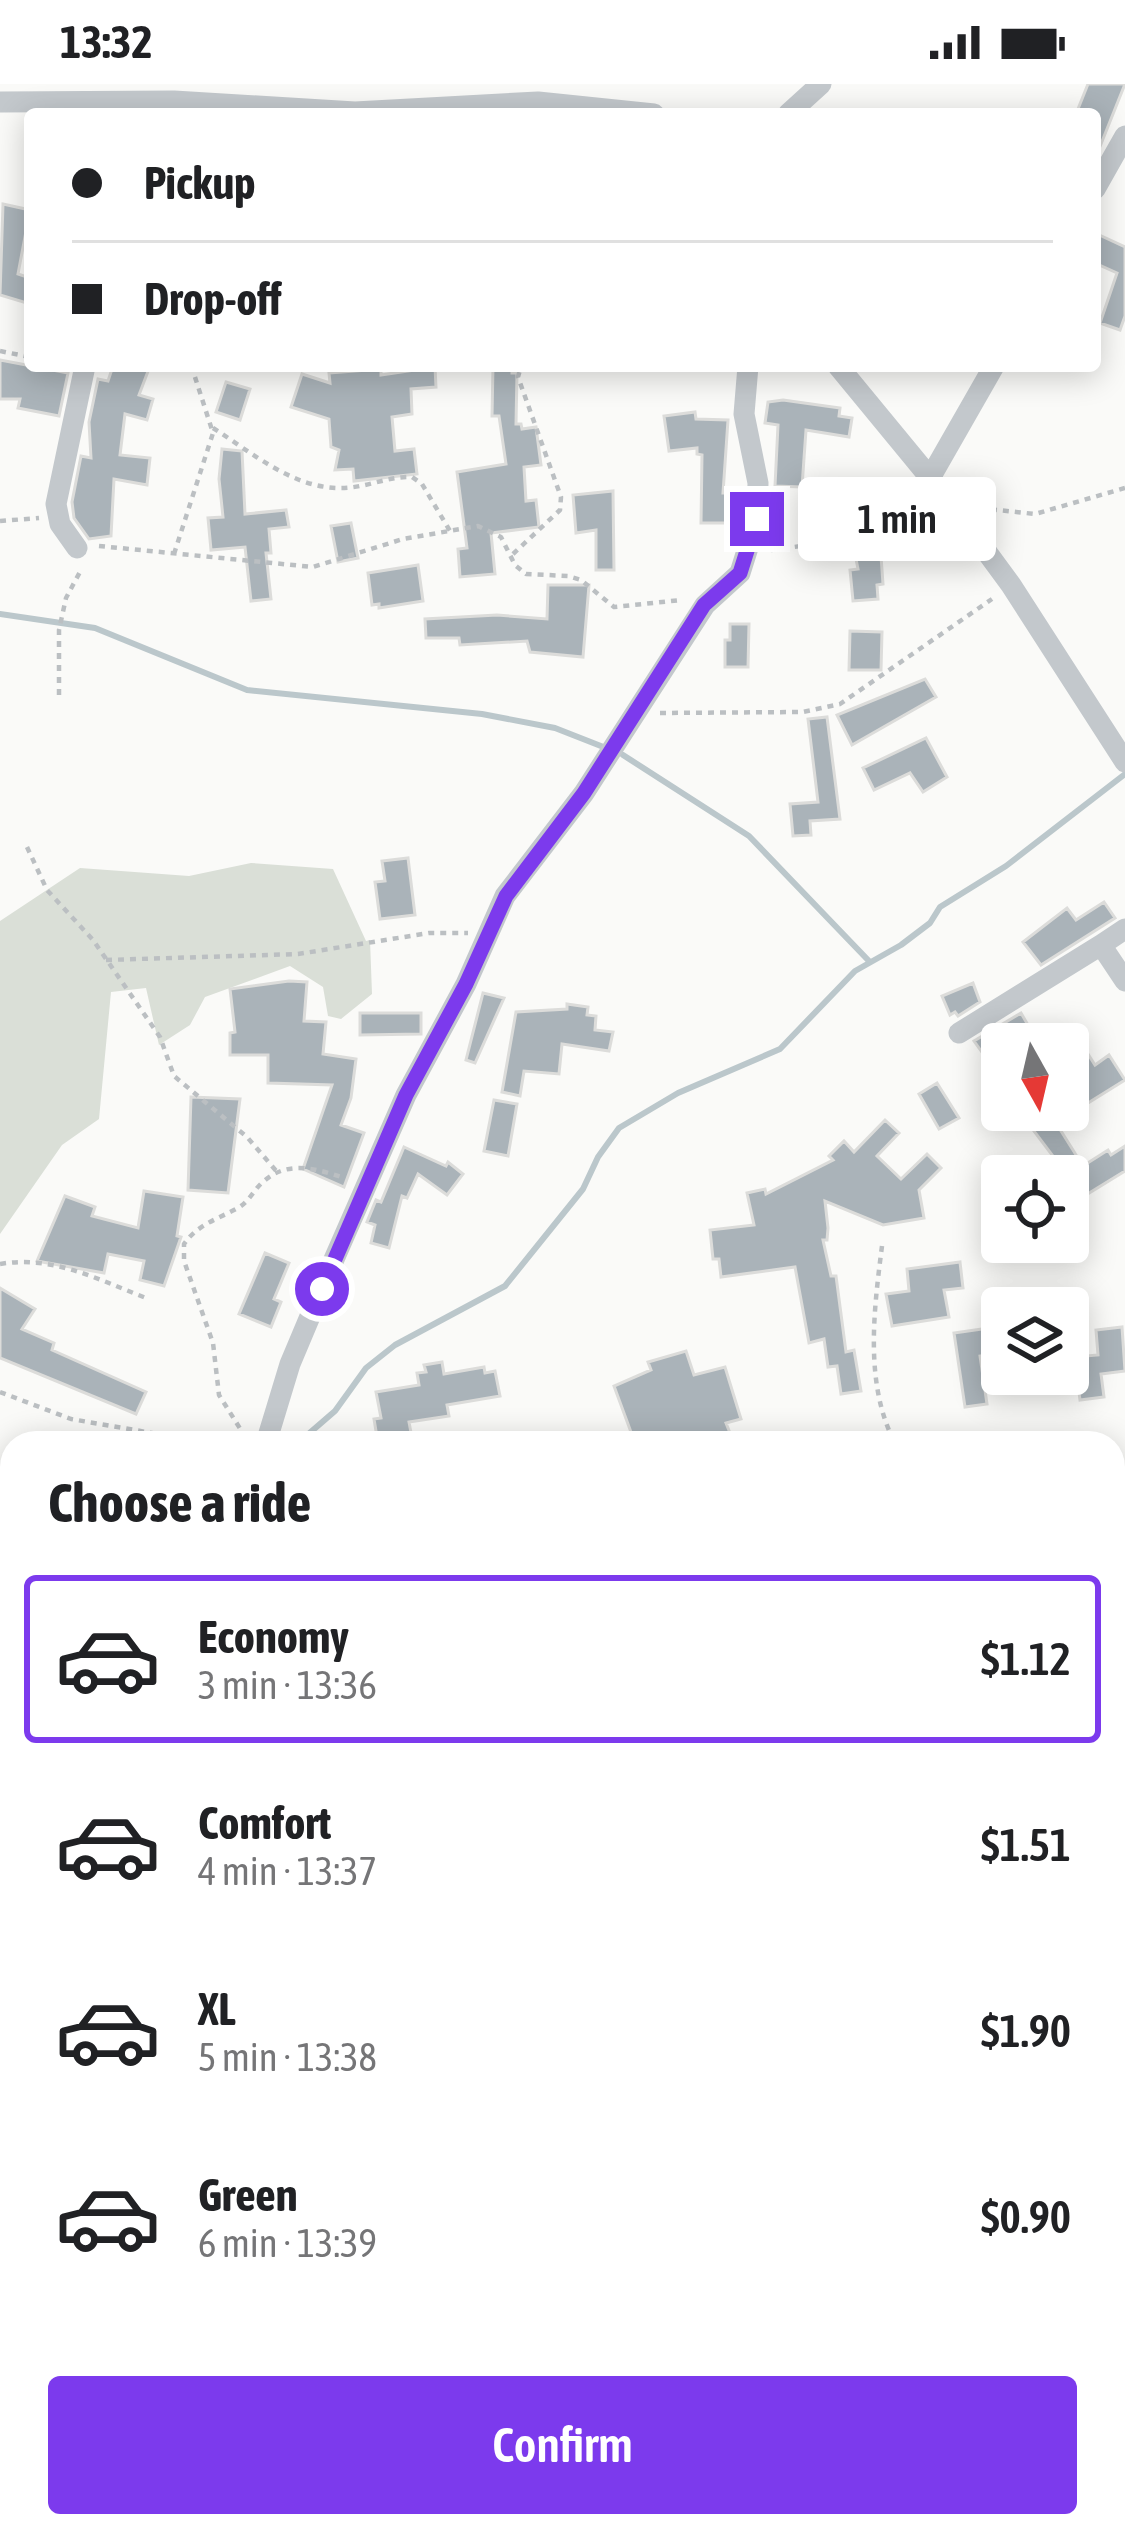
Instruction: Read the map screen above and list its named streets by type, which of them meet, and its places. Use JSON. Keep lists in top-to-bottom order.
{
  "north": "bottom",
  "page": {
    "status": "13:32",
    "banner": ["Pickup", "Drop-off"],
    "bubble": "1 min",
    "heading": "Choose a ride",
    "list": [
      {
        "name": "Economy",
        "note": "3 min · 13:36",
        "value": "$1.12"
      },
      {
        "name": "Comfort",
        "note": "4 min · 13:37",
        "value": "$1.51"
      },
      {
        "name": "XL",
        "note": "5 min · 13:38",
        "value": "$1.90"
      },
      {
        "name": "Green",
        "note": "6 min · 13:39",
        "value": "$0.90"
      }
    ],
    "buttons": "Confirm"
  }
}
